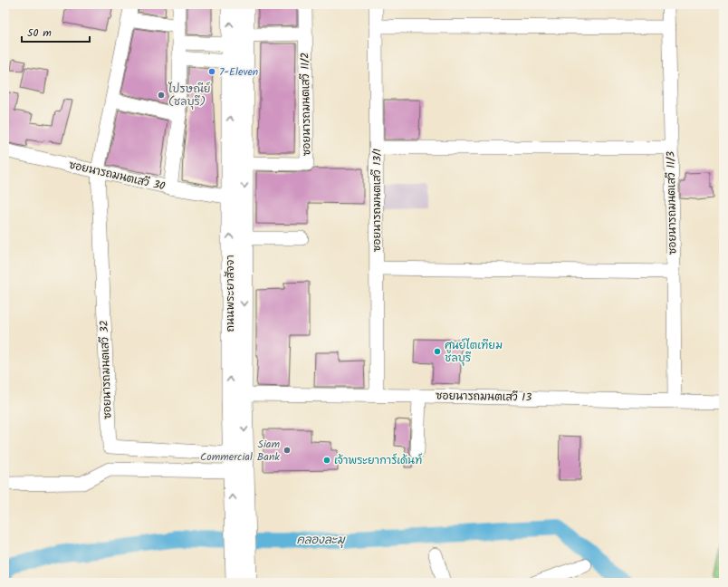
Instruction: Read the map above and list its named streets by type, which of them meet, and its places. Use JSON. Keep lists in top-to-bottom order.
{
  "streets": {
    "main road": ["ถนนพระยาสัจจา"],
    "street": [
      "ซอยนารถมนตเสวี 11/2",
      "ซอยนารถมนตเสวี 30",
      "ซอยนารถมนตเสวี 13/1",
      "ซอยนารถมนตเสวี 11/3",
      "ซอยนารถมนตเสวี 32",
      "ซอยนารถมนตเสวี 13"
    ]
  },
  "crossings": [
    ["ซอยนารถมนตเสวี 11/2", "ถนนพระยาสัจจา"],
    ["ซอยนารถมนตเสวี 30", "ถนนพระยาสัจจา"],
    ["ซอยนารถมนตเสวี 30", "ซอยนารถมนตเสวี 32"],
    ["ซอยนารถมนตเสวี 13/1", "ซอยนารถมนตเสวี 13"],
    ["ซอยนารถมนตเสวี 11/3", "ซอยนารถมนตเสวี 13"],
    ["ถนนพระยาสัจจา", "ซอยนารถมนตเสวี 32"],
    ["ถนนพระยาสัจจา", "ซอยนารถมนตเสวี 13"]
  ],
  "water": ["คลองละมุ"],
  "places": [
    "7-Eleven",
    "ไปรษณีย์ (ชลบุรี)",
    "ศูนย์ไตเทียม ชลบุรี",
    "Siam Commercial Bank",
    "เจ้าพระยาการ์เด้นท์"
  ],
  "scale_bar": "50 m"
}
